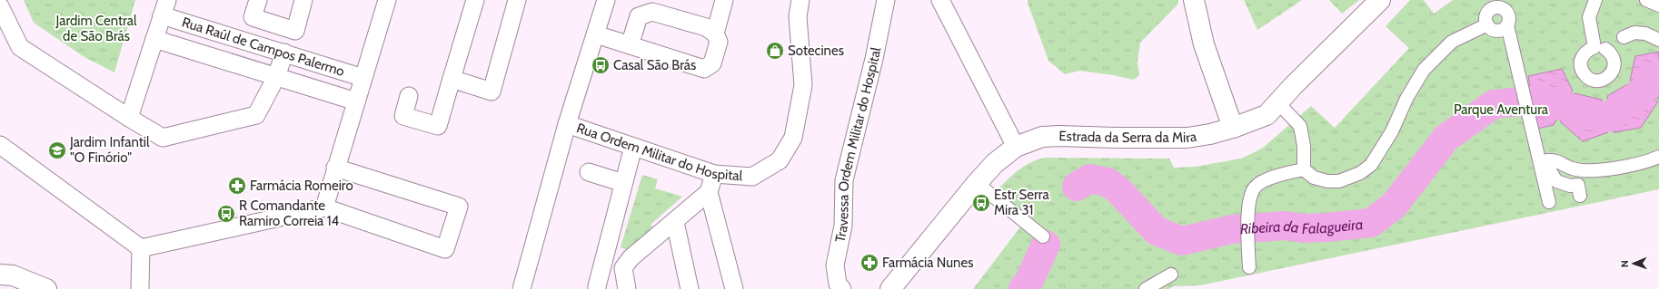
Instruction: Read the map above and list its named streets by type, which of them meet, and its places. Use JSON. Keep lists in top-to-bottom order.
{
  "streets": {
    "street": [
      "Rua Raúl de Campos Palermo",
      "Estrada da Serra da Mira",
      "Travessa Ordem Militar do Hospital",
      "Rua Ordem Militar do Hospital"
    ]
  },
  "water": ["Ribeira da Falagueira"],
  "parks": ["Jardim Central de São Brás", "Parque Aventura"],
  "places": {
    "shop": ["Sotecines"],
    "bus stop": ["Casal São Brás", "Estr Serra Mira 31", "R Comandante Ramiro Correia 14"],
    "school or university": ["Jardim Infantil \"O Finório\""],
    "pharmacy": ["Farmácia Romeiro", "Farmácia Nunes"]
  },
  "north": "left"
}
